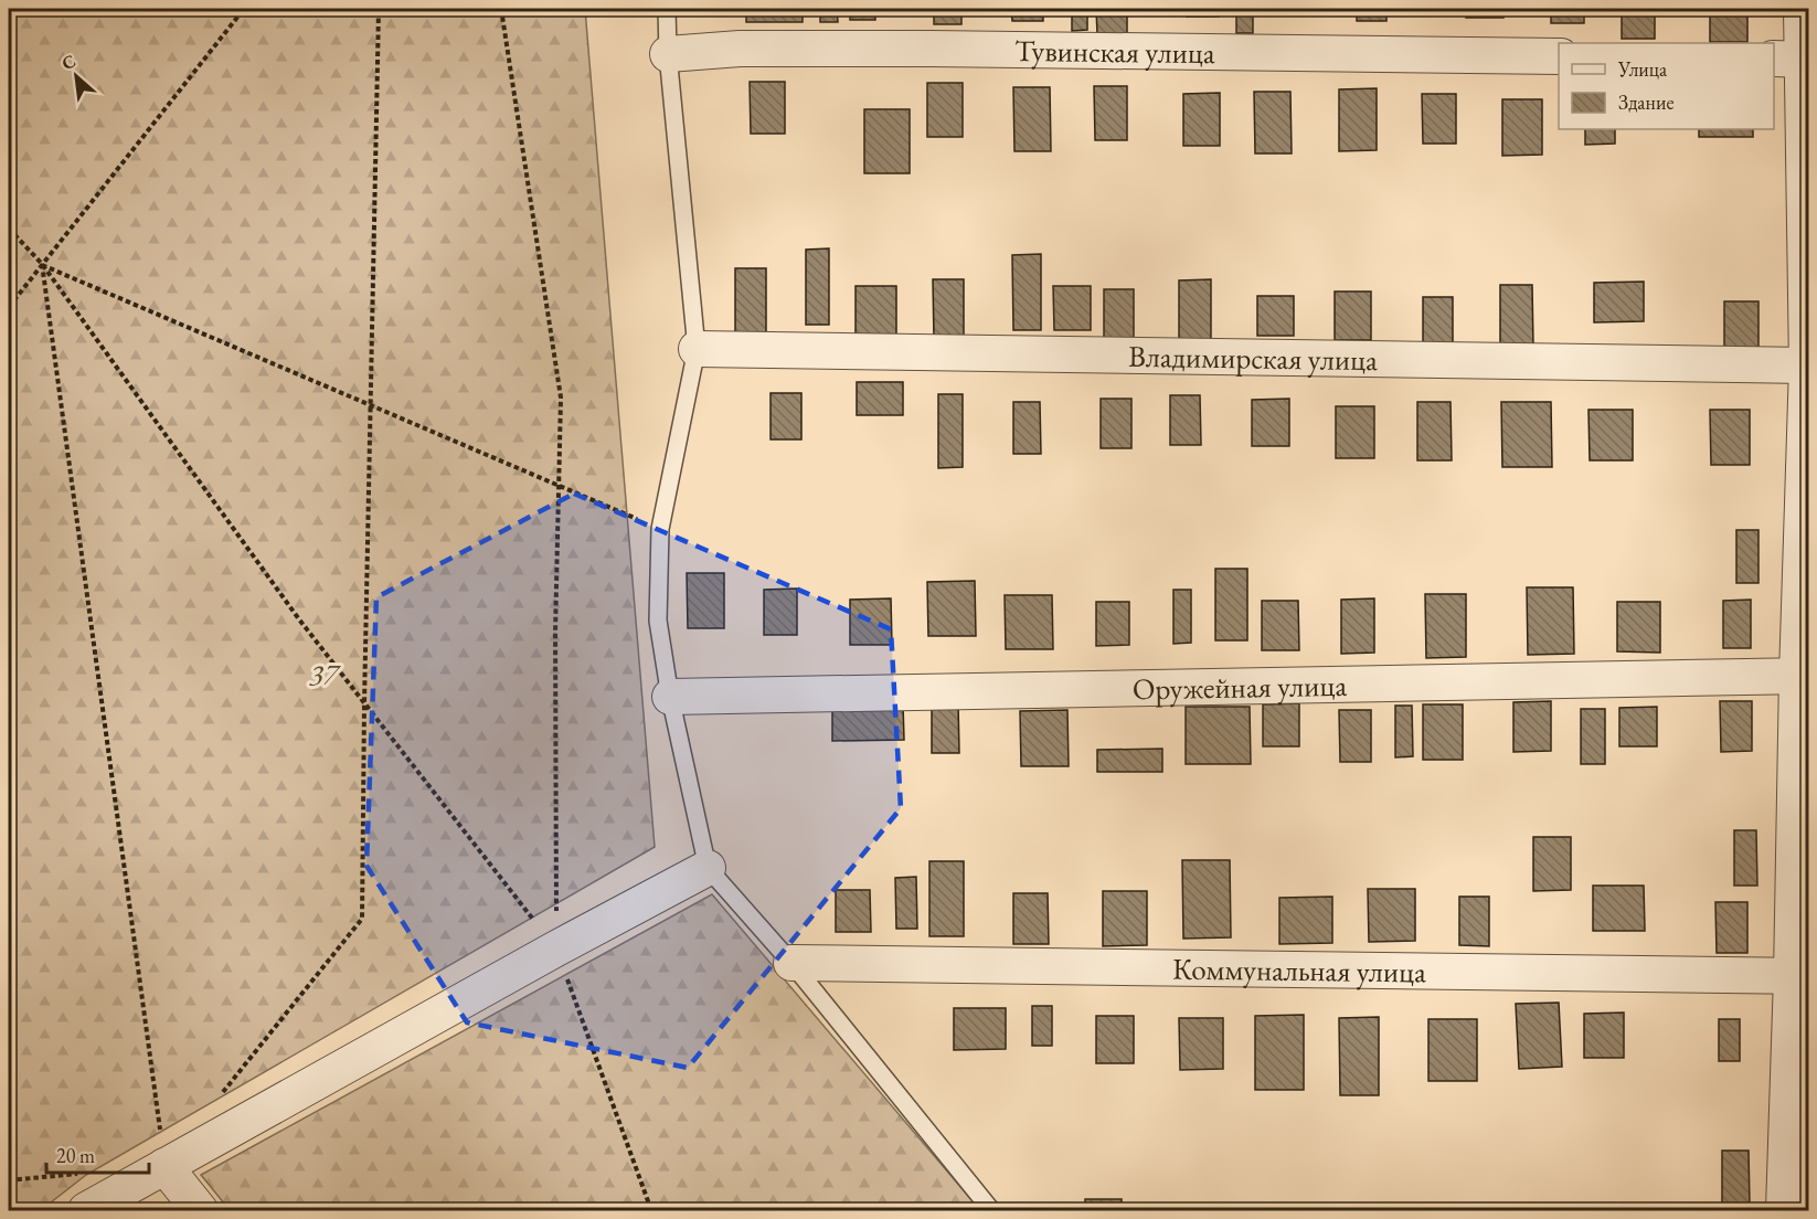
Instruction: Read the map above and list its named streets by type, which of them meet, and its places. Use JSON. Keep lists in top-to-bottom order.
{
  "streets": {
    "street": [
      "Тувинская улица",
      "Владимирская улица",
      "Оружейная улица",
      "Коммунальная улица"
    ]
  },
  "parks": ["37"],
  "legend": ["Улица", "Здание"],
  "scale_bar": "20 m",
  "north": "top left"
}
